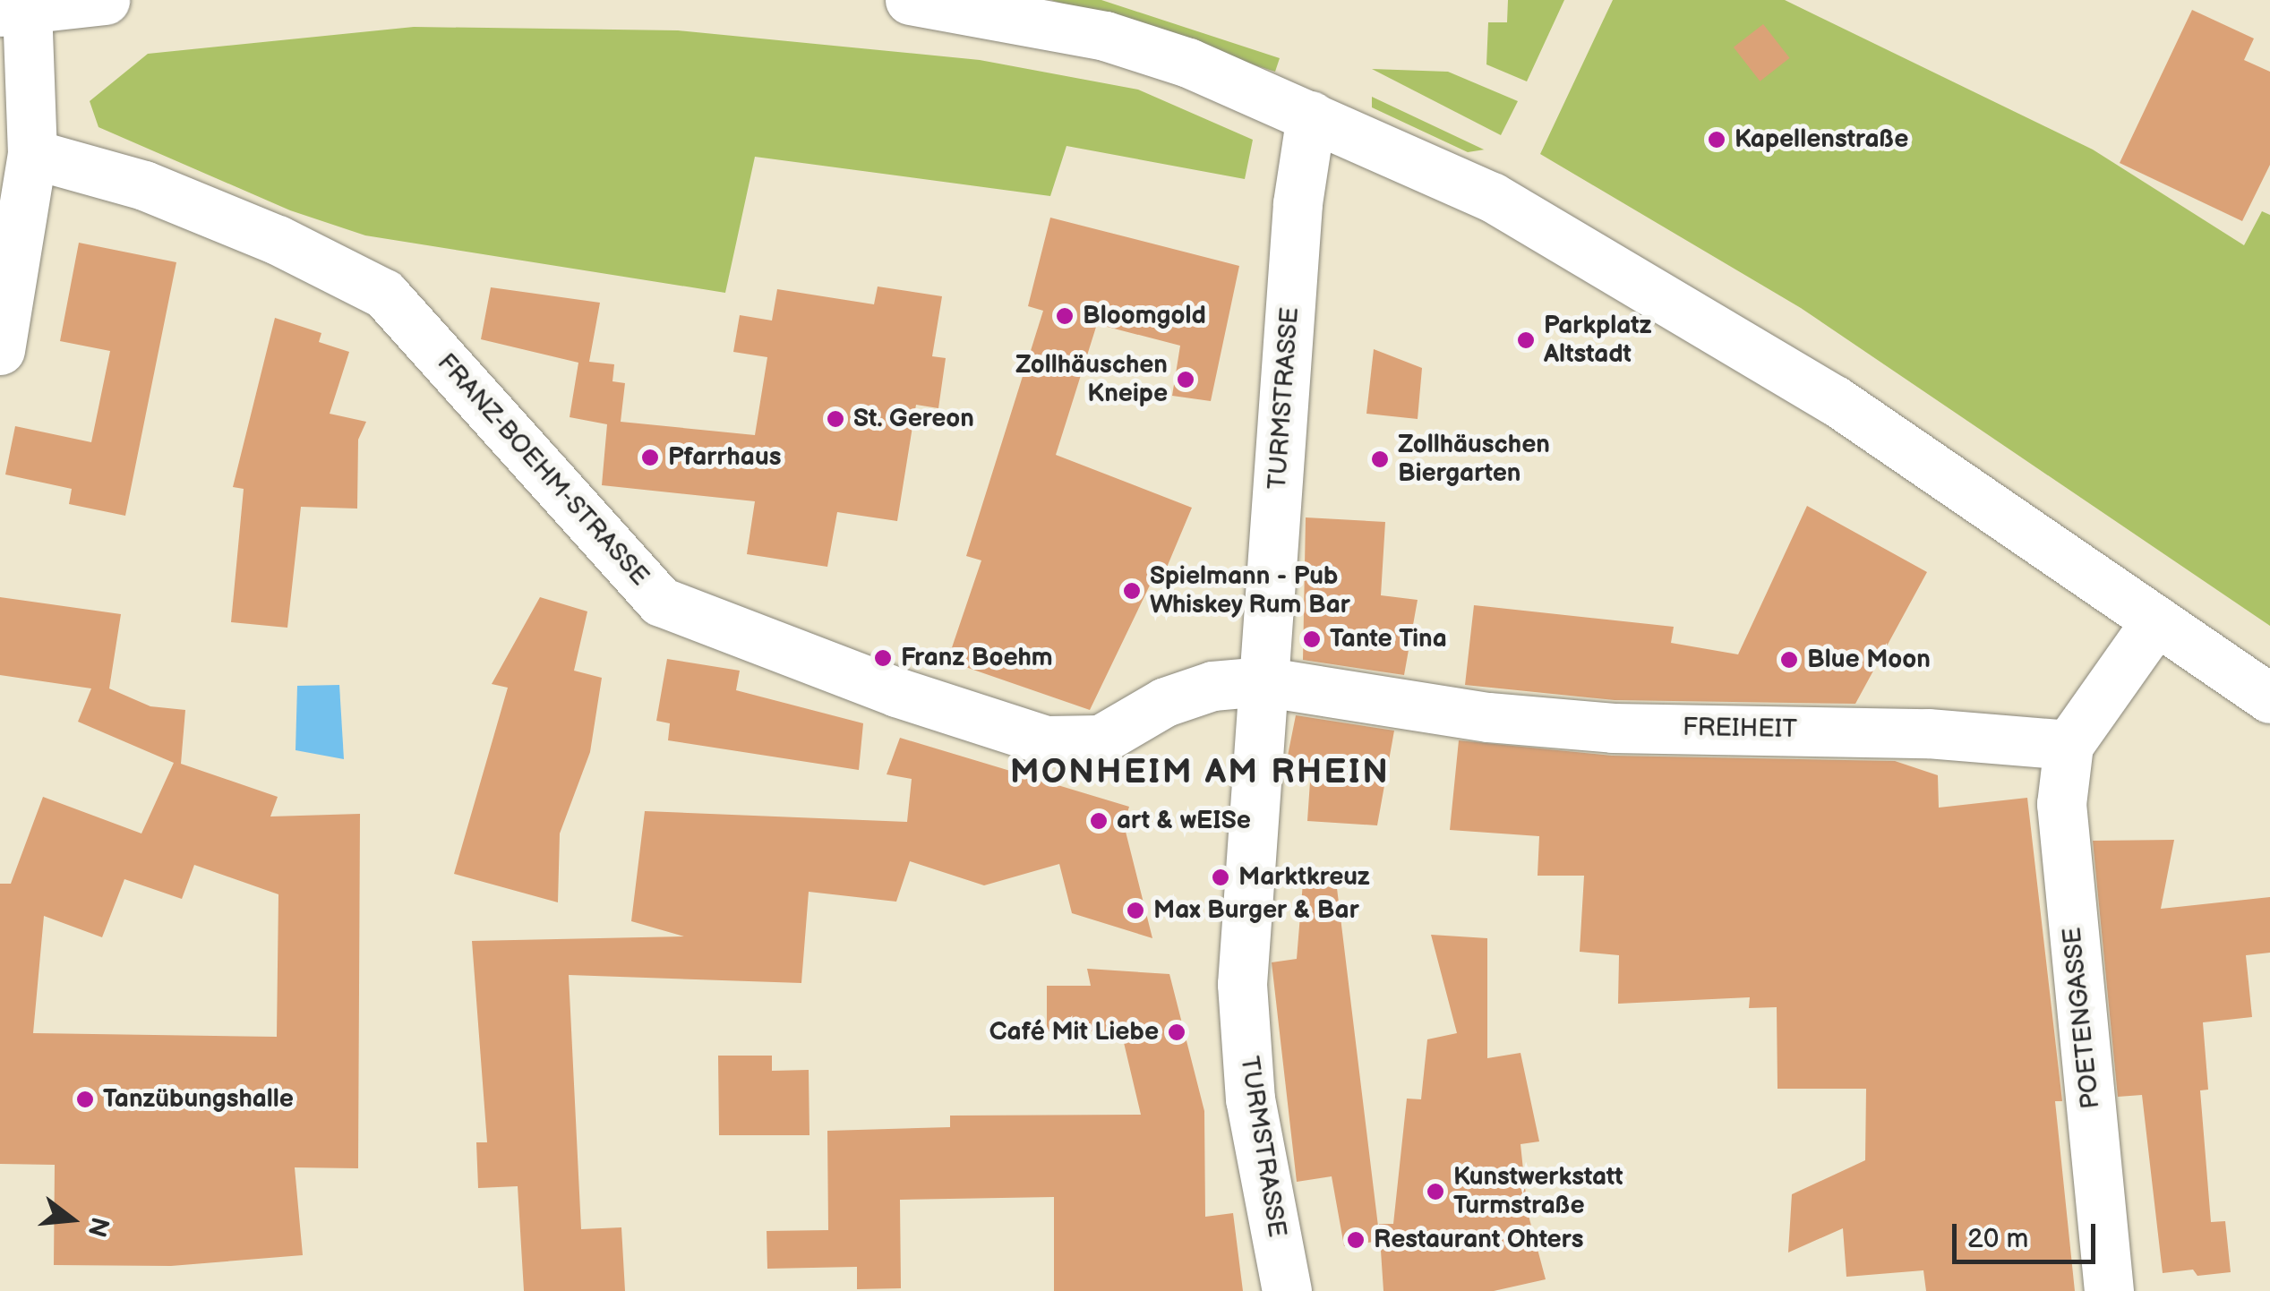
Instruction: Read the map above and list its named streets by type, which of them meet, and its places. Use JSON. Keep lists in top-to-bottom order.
{
  "streets": {
    "street": [
      "TURMSTRASSE",
      "FRANZ-BOEHM-STRASSE",
      "FREIHEIT",
      "POETENGASSE"
    ]
  },
  "crossings": [
    ["TURMSTRASSE", "FRANZ-BOEHM-STRASSE"],
    ["TURMSTRASSE", "FREIHEIT"],
    ["FRANZ-BOEHM-STRASSE", "FREIHEIT"],
    ["FREIHEIT", "POETENGASSE"]
  ],
  "districts": ["MONHEIM AM RHEIN"],
  "places": [
    "Kapellenstraße",
    "Bloomgold",
    "Parkplatz Altstadt",
    "Zollhäuschen Kneipe",
    "St. Gereon",
    "Pfarrhaus",
    "Zollhäuschen Biergarten",
    "Spielmann - Pub Whiskey Rum Bar",
    "Tante Tina",
    "Franz Boehm",
    "Blue Moon",
    "art & wEISe",
    "Marktkreuz",
    "Max Burger & Bar",
    "Café Mit Liebe",
    "Tanzübungshalle",
    "Kunstwerkstatt Turmstraße",
    "Restaurant Ohters"
  ],
  "scale_bar": "20 m",
  "north": "right"
}
